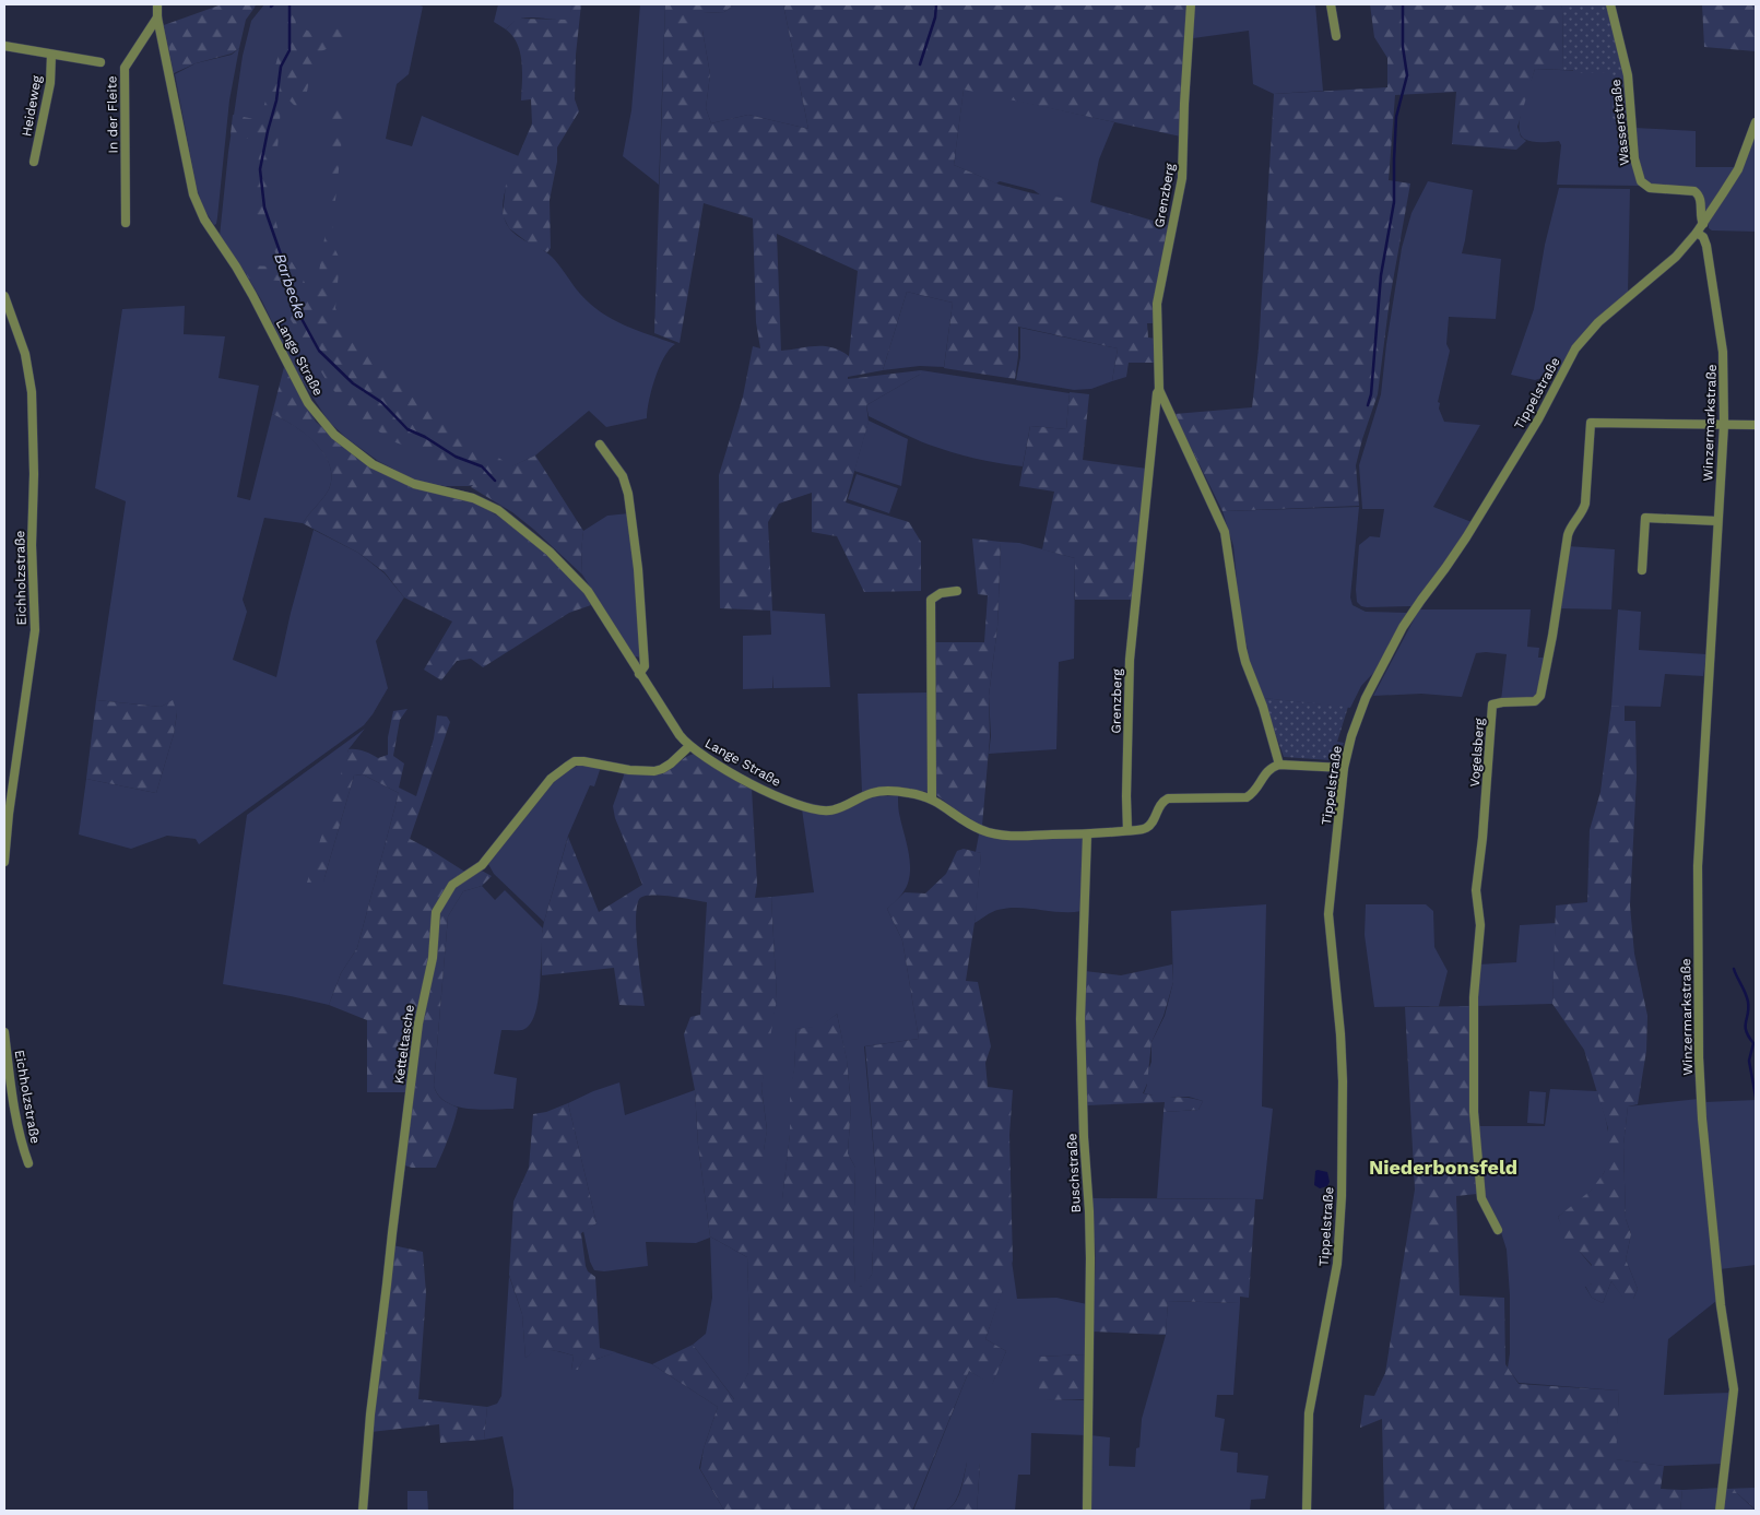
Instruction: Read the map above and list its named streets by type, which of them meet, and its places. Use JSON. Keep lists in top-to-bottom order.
{
  "streets": {
    "street": [
      "Heideweg",
      "In der Fleite",
      "Wasserstraße",
      "Grenzberg",
      "Lange Straße",
      "Tippelstraße",
      "Winzermarkstraße",
      "Eichholzstraße",
      "Vogelsberg",
      "Ketteltasche",
      "Buschstraße"
    ]
  },
  "crossings": [
    ["In der Fleite", "Lange Straße"],
    ["Wasserstraße", "Tippelstraße"],
    ["Grenzberg", "Lange Straße"],
    ["Lange Straße", "Ketteltasche"],
    ["Lange Straße", "Buschstraße"],
    ["Tippelstraße", "Winzermarkstraße"],
    ["Winzermarkstraße", "Vogelsberg"]
  ],
  "districts": ["Niederbonsfeld"],
  "water": ["Barbecke"]
}
